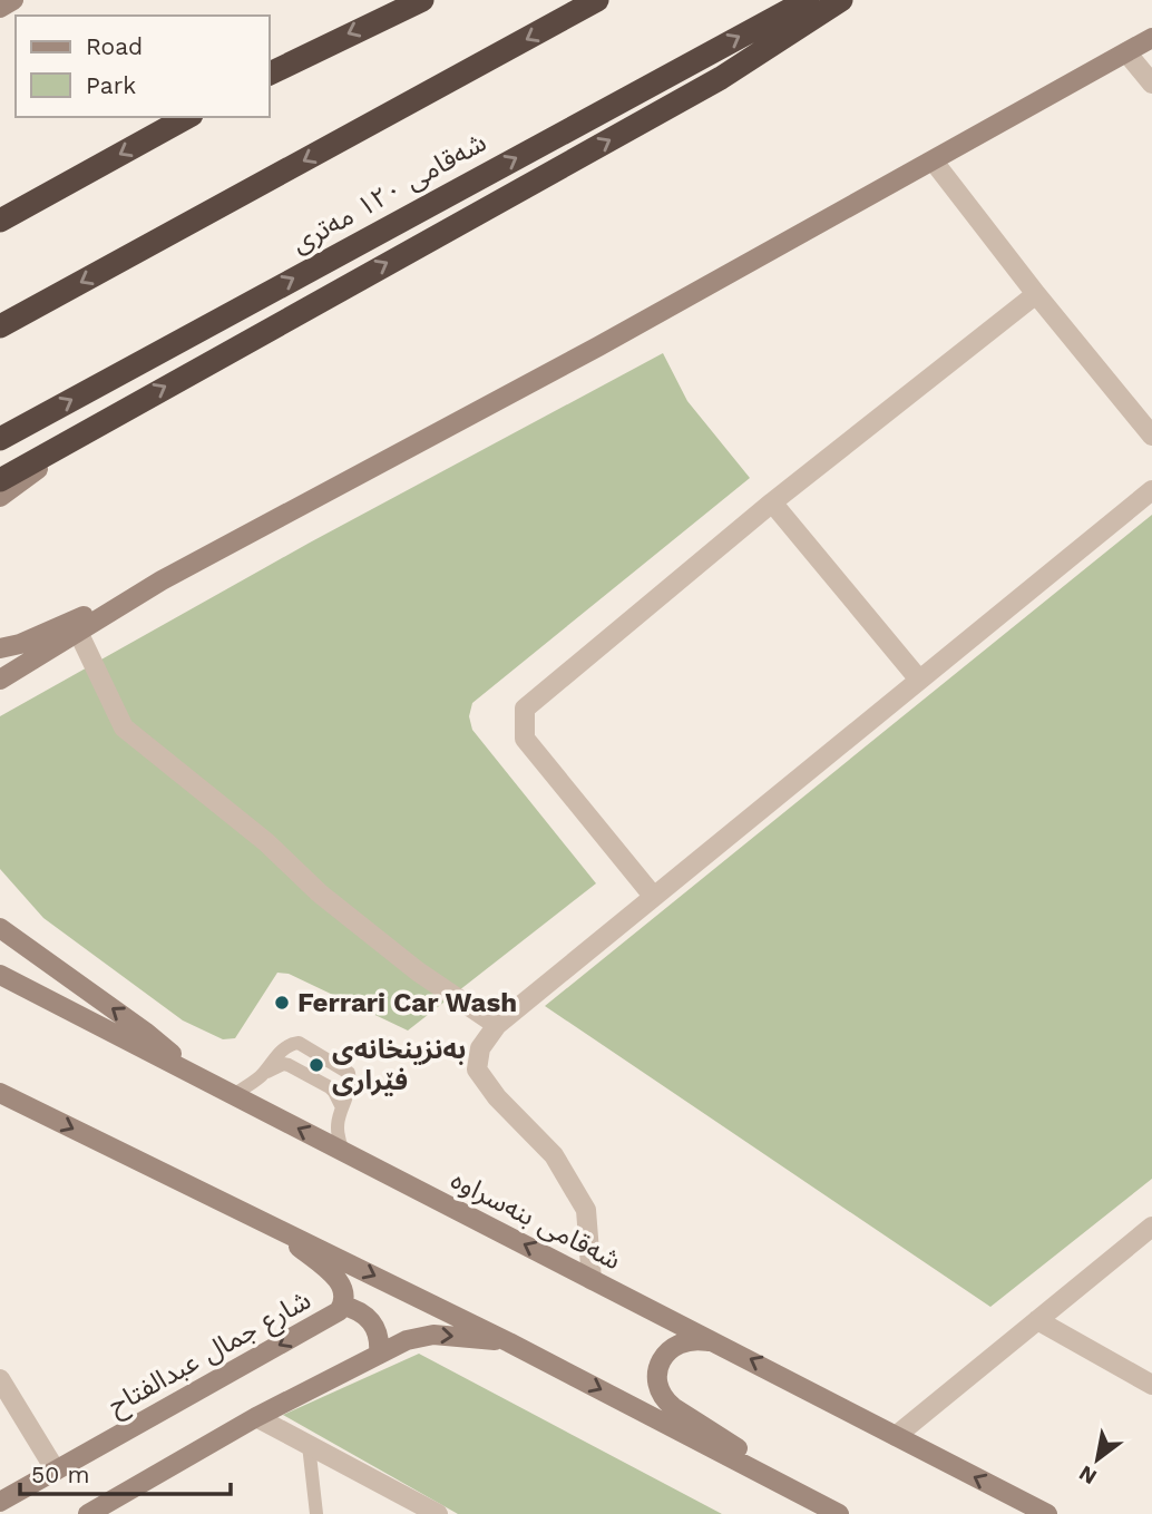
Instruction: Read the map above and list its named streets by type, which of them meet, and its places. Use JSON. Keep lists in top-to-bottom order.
{
  "streets": {
    "highway": ["شەقامی ١٢٠ مەتری"],
    "main road": ["شەقامی بنەسراوە", "شارع جمال عبدالفتاح"]
  },
  "places": ["Ferrari Car Wash", "بەنزینخانەی فێراری"],
  "legend": ["Road", "Park"],
  "scale_bar": "50 m",
  "north": "bottom left"
}
